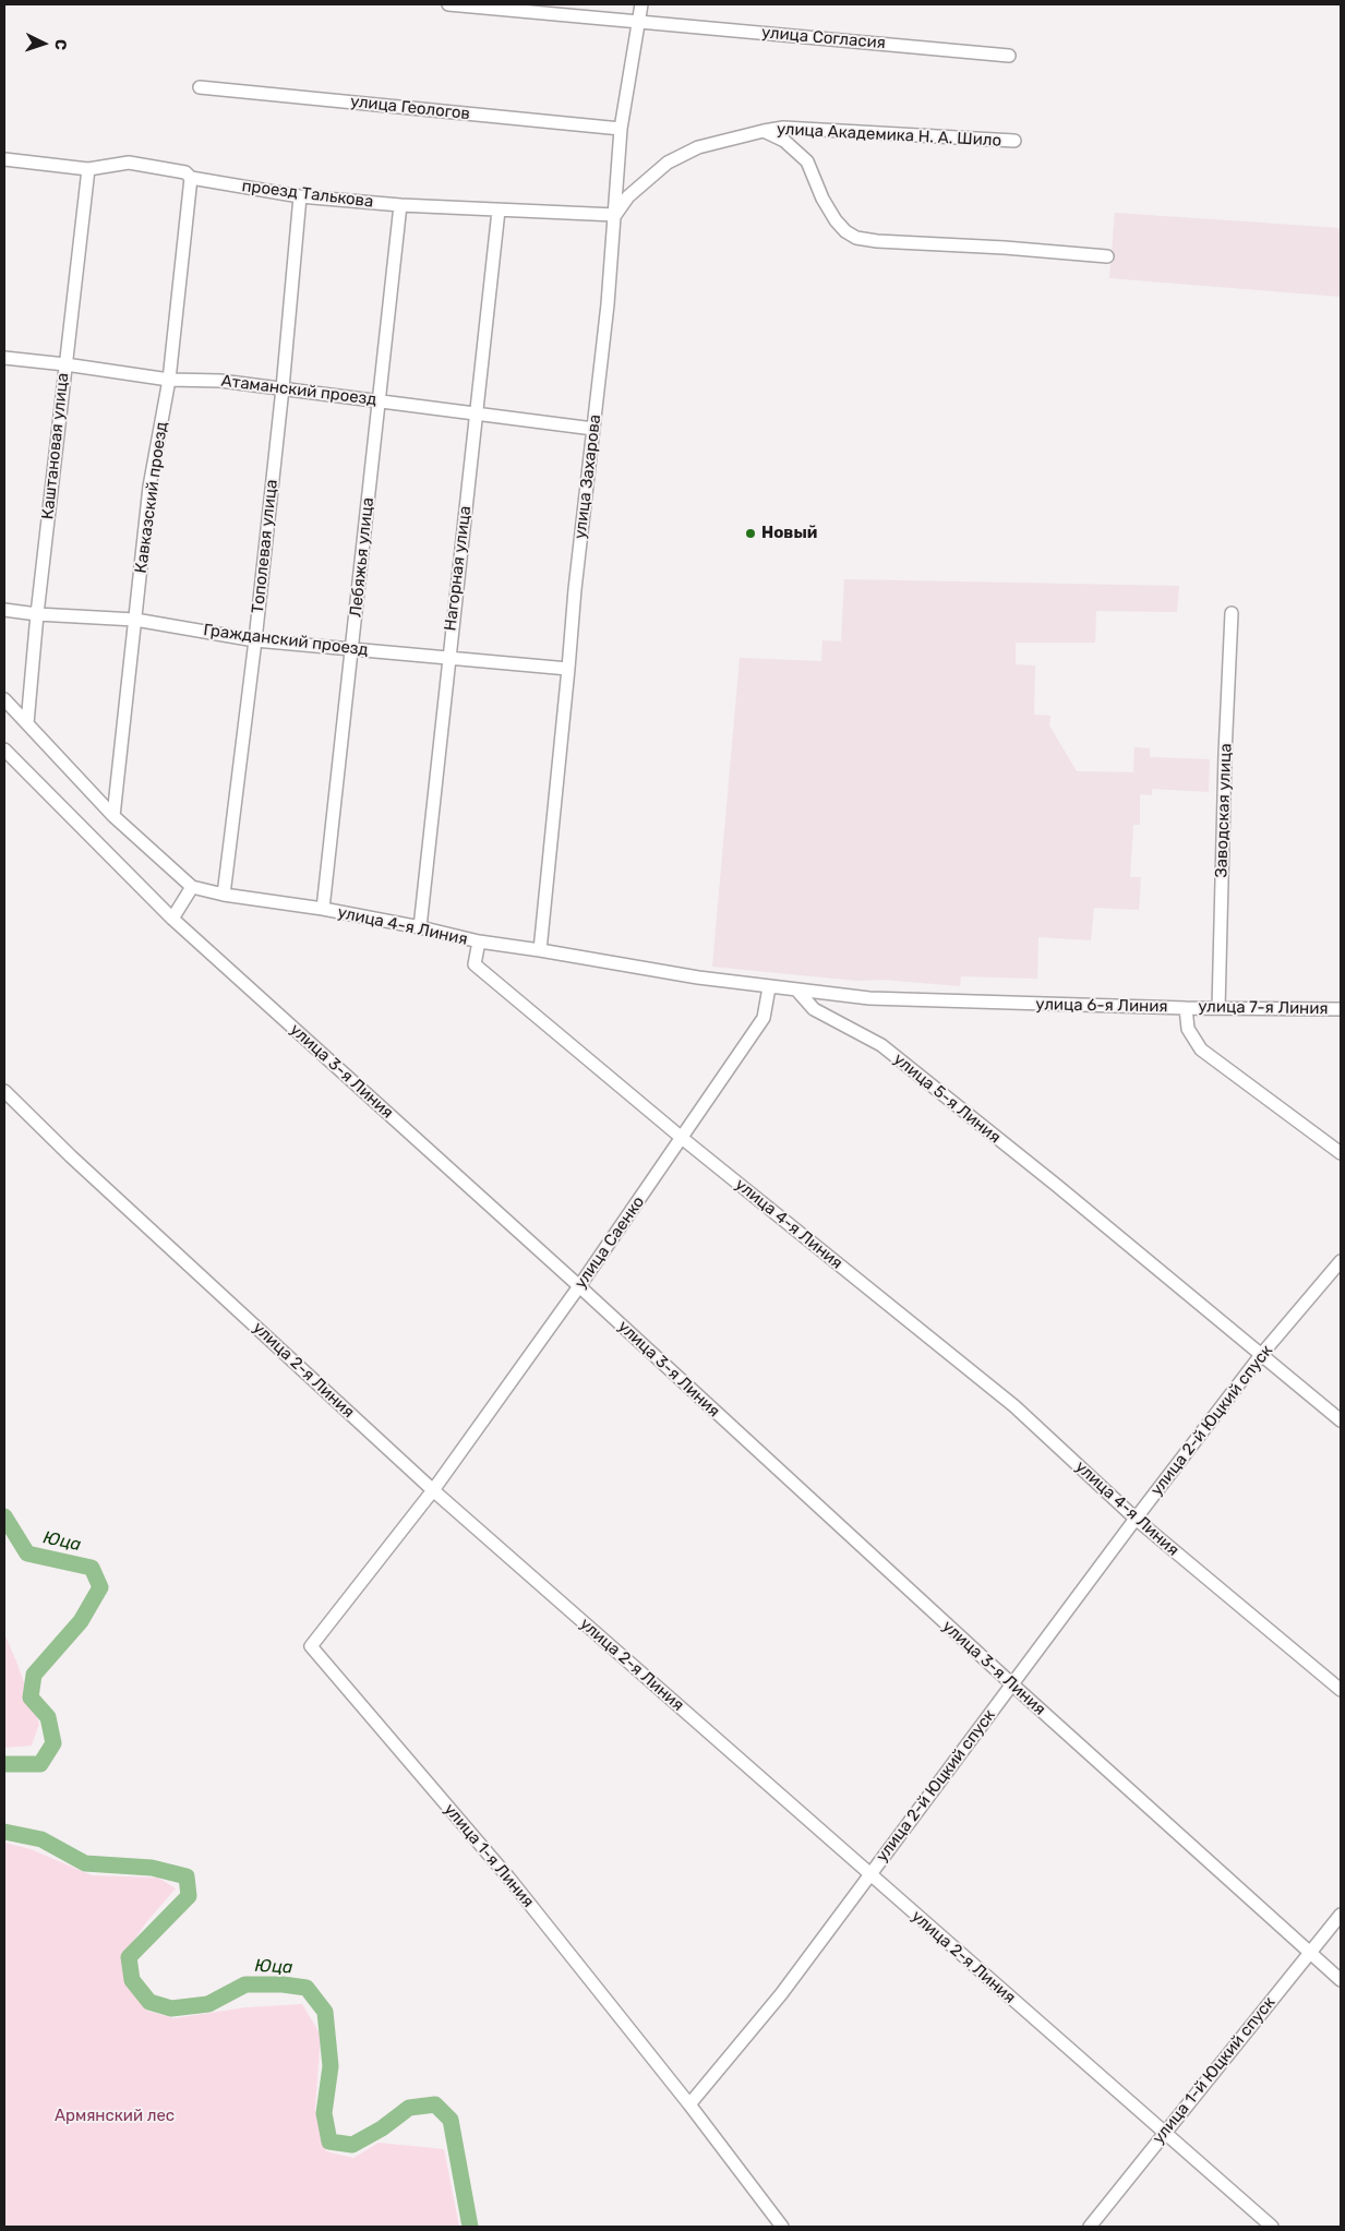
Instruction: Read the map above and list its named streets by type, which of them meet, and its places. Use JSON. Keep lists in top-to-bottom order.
{
  "streets": {
    "street": [
      "улица Согласия",
      "улица Геологов",
      "улица Академика Н. А. Шило",
      "проезд Талькова",
      "Атаманский проезд",
      "Каштановая улица",
      "улица Захарова",
      "Кавказский проезд",
      "Тополевая улица",
      "Лебяжья улица",
      "Нагорная улица",
      "Гражданский проезд",
      "Заводская улица",
      "улица 4-я Линия",
      "улица 6-я Линия",
      "улица 7-я Линия",
      "улица 3-я Линия",
      "улица 5-я Линия",
      "улица Саенко",
      "улица 2-я Линия",
      "улица 2-й Юцкий спуск",
      "улица 1-я Линия",
      "улица 1-й Юцкий спуск"
    ]
  },
  "crossings": [
    ["улица Согласия", "улица Захарова"],
    ["улица Геологов", "улица Захарова"],
    ["улица Академика Н. А. Шило", "проезд Талькова"],
    ["улица Академика Н. А. Шило", "улица Захарова"],
    ["проезд Талькова", "Каштановая улица"],
    ["проезд Талькова", "улица Захарова"],
    ["проезд Талькова", "Кавказский проезд"],
    ["проезд Талькова", "Тополевая улица"],
    ["проезд Талькова", "Лебяжья улица"],
    ["проезд Талькова", "Нагорная улица"],
    ["Атаманский проезд", "Каштановая улица"],
    ["Атаманский проезд", "улица Захарова"],
    ["Атаманский проезд", "Кавказский проезд"],
    ["Атаманский проезд", "Тополевая улица"],
    ["Атаманский проезд", "Лебяжья улица"],
    ["Атаманский проезд", "Нагорная улица"],
    ["Каштановая улица", "Гражданский проезд"],
    ["улица Захарова", "Гражданский проезд"],
    ["Кавказский проезд", "Гражданский проезд"],
    ["Тополевая улица", "Гражданский проезд"],
    ["Тополевая улица", "улица 4-я Линия"],
    ["Лебяжья улица", "Гражданский проезд"],
    ["Лебяжья улица", "улица 4-я Линия"],
    ["Нагорная улица", "Гражданский проезд"],
    ["Нагорная улица", "улица 4-я Линия"],
    ["Заводская улица", "улица 7-я Линия"],
    ["улица 4-я Линия", "улица Саенко"],
    ["улица 4-я Линия", "улица 2-й Юцкий спуск"],
    ["улица 6-я Линия", "улица 7-я Линия"],
    ["улица 6-я Линия", "улица 5-я Линия"],
    ["улица 3-я Линия", "улица Саенко"],
    ["улица 3-я Линия", "улица 2-й Юцкий спуск"],
    ["улица 3-я Линия", "улица 1-й Юцкий спуск"],
    ["улица 5-я Линия", "улица 2-й Юцкий спуск"],
    ["улица Саенко", "улица 2-я Линия"],
    ["улица Саенко", "улица 1-я Линия"],
    ["улица 2-я Линия", "улица 2-й Юцкий спуск"],
    ["улица 2-я Линия", "улица 1-я Линия"],
    ["улица 2-я Линия", "улица 1-й Юцкий спуск"],
    ["улица 2-й Юцкий спуск", "улица 1-я Линия"]
  ],
  "water": ["Юца"],
  "parks": ["Армянский лес"],
  "places": ["Новый"],
  "north": "right"
}
